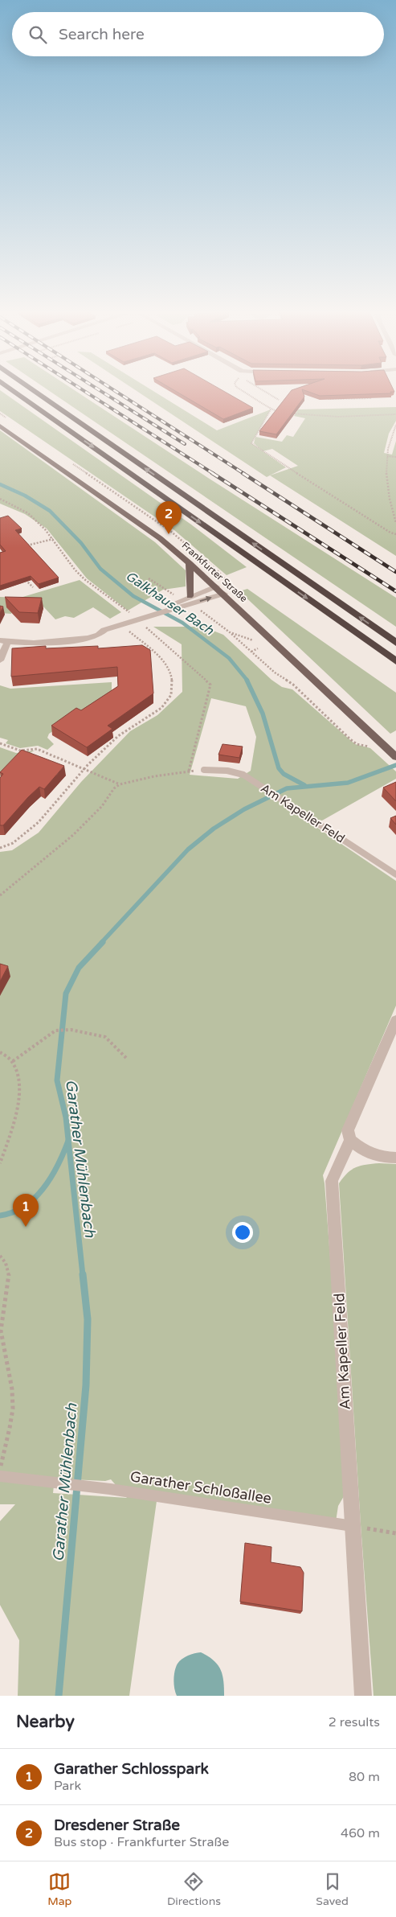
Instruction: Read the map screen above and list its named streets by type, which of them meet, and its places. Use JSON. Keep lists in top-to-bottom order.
{
  "streets": {
    "main road": ["Frankfurter Straße"],
    "street": ["Am Kapeller Feld"],
    "lane": ["Garather Schloßallee"]
  },
  "crossings": [
    ["Am Kapeller Feld", "Garather Schloßallee"]
  ],
  "water": ["Galkhauser Bach", "Garather Mühlenbach"],
  "page": {
    "search": "Search here",
    "pins": ["2", "1"],
    "heading": ["Nearby", "2 results"],
    "list": [
      {
        "mark": "1",
        "name": "Garather Schlosspark",
        "note": "Park",
        "value": "80 m"
      },
      {
        "mark": "2",
        "name": "Dresdener Straße",
        "note": "Bus stop · Frankfurter Straße",
        "value": "460 m"
      }
    ],
    "nav": ["Map", "Directions", "Saved"]
  }
}
